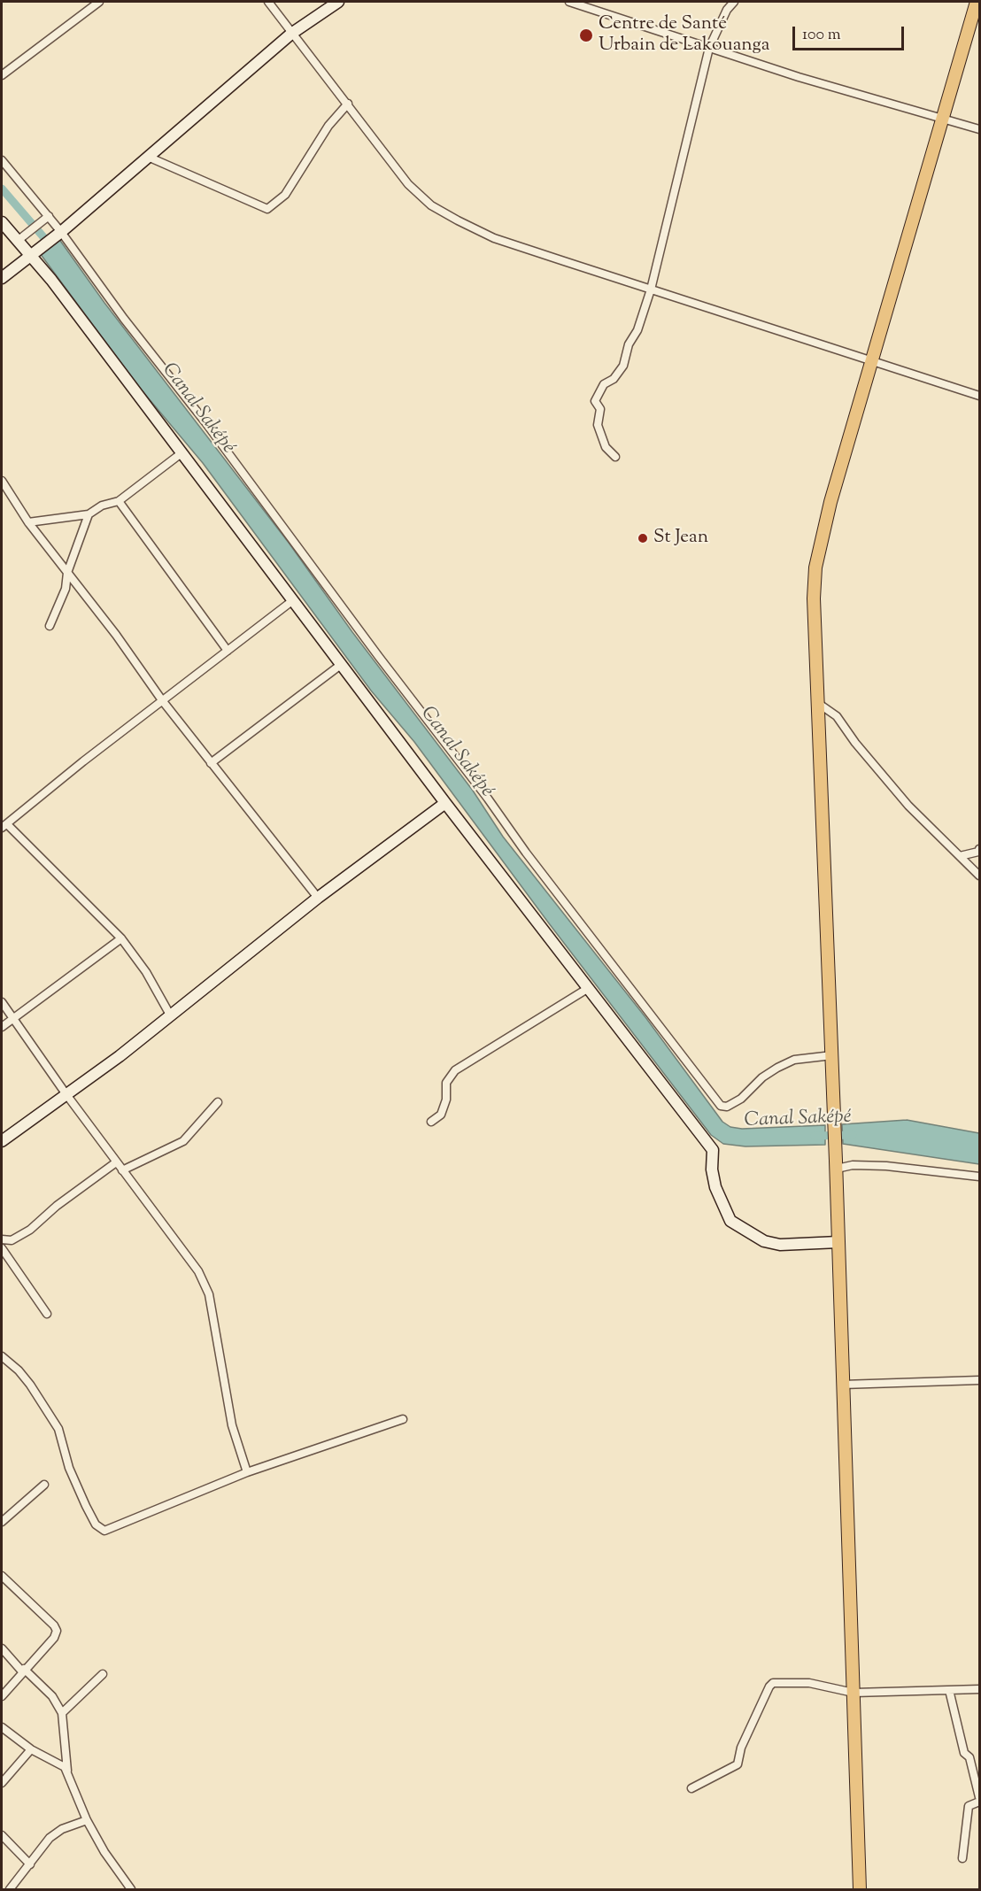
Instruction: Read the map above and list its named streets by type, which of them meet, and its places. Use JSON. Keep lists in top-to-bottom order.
{
  "water": ["Canal Saképé"],
  "places": ["Centre de Santé Urbain de Lakouanga", "St Jean"],
  "scale_bar": "100 m"
}
